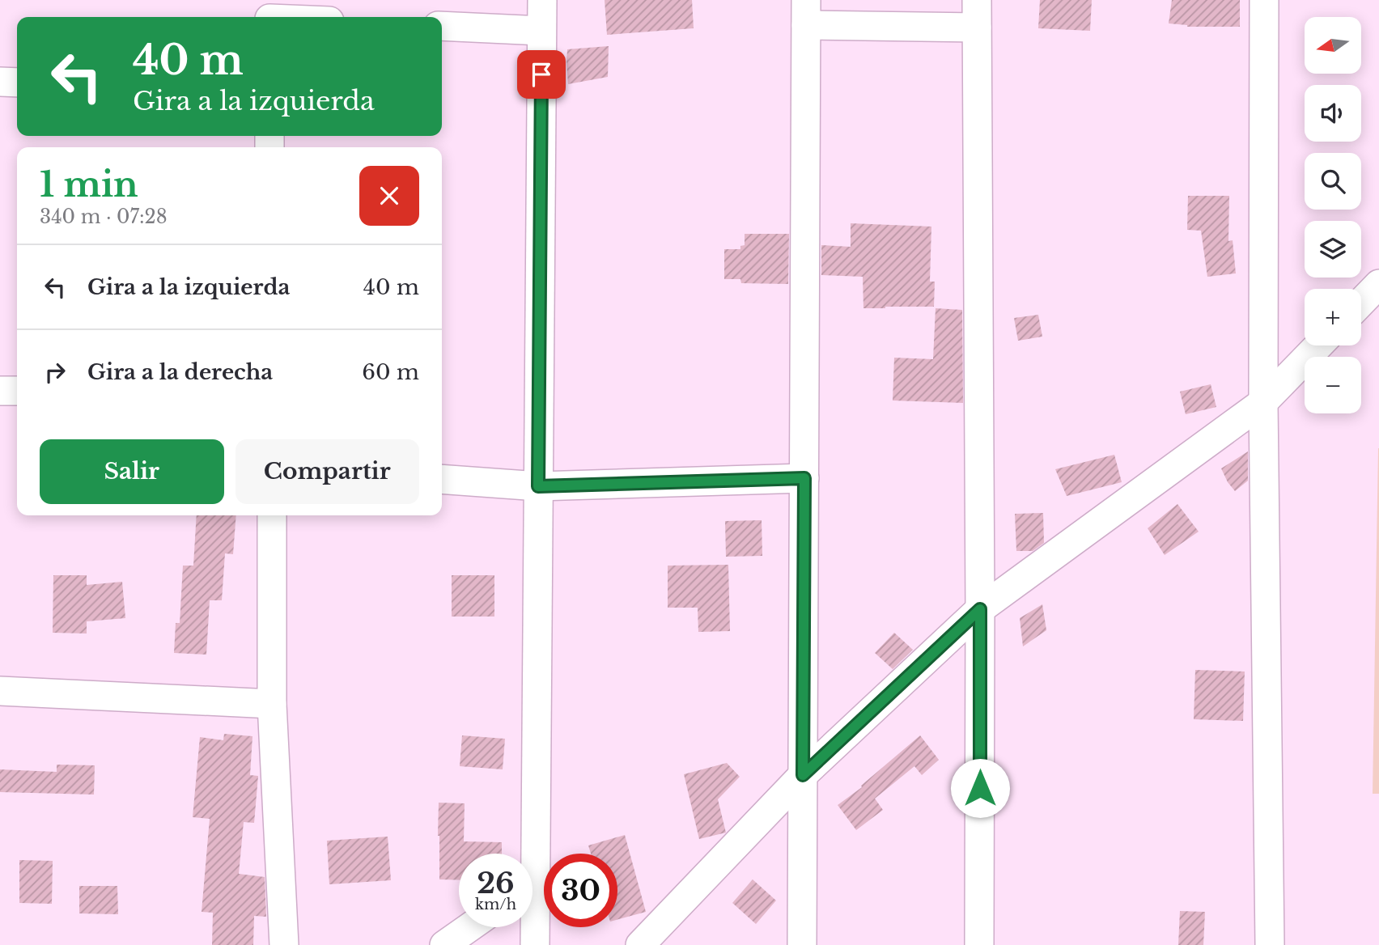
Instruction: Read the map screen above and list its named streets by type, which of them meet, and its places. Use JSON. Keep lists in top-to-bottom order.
{
  "north": "left",
  "page": {
    "map_buttons": ["+", "−"],
    "turn": ["40 m", "Gira a la izquierda"],
    "heading": ["1 min", "340 m · 07:28"],
    "list": [
      {
        "name": "Gira a la izquierda",
        "value": "40 m"
      },
      {
        "name": "Gira a la derecha",
        "value": "60 m"
      }
    ],
    "buttons": ["Salir", "Compartir"],
    "speed": "26 km/h",
    "limit": "30"
  }
}
